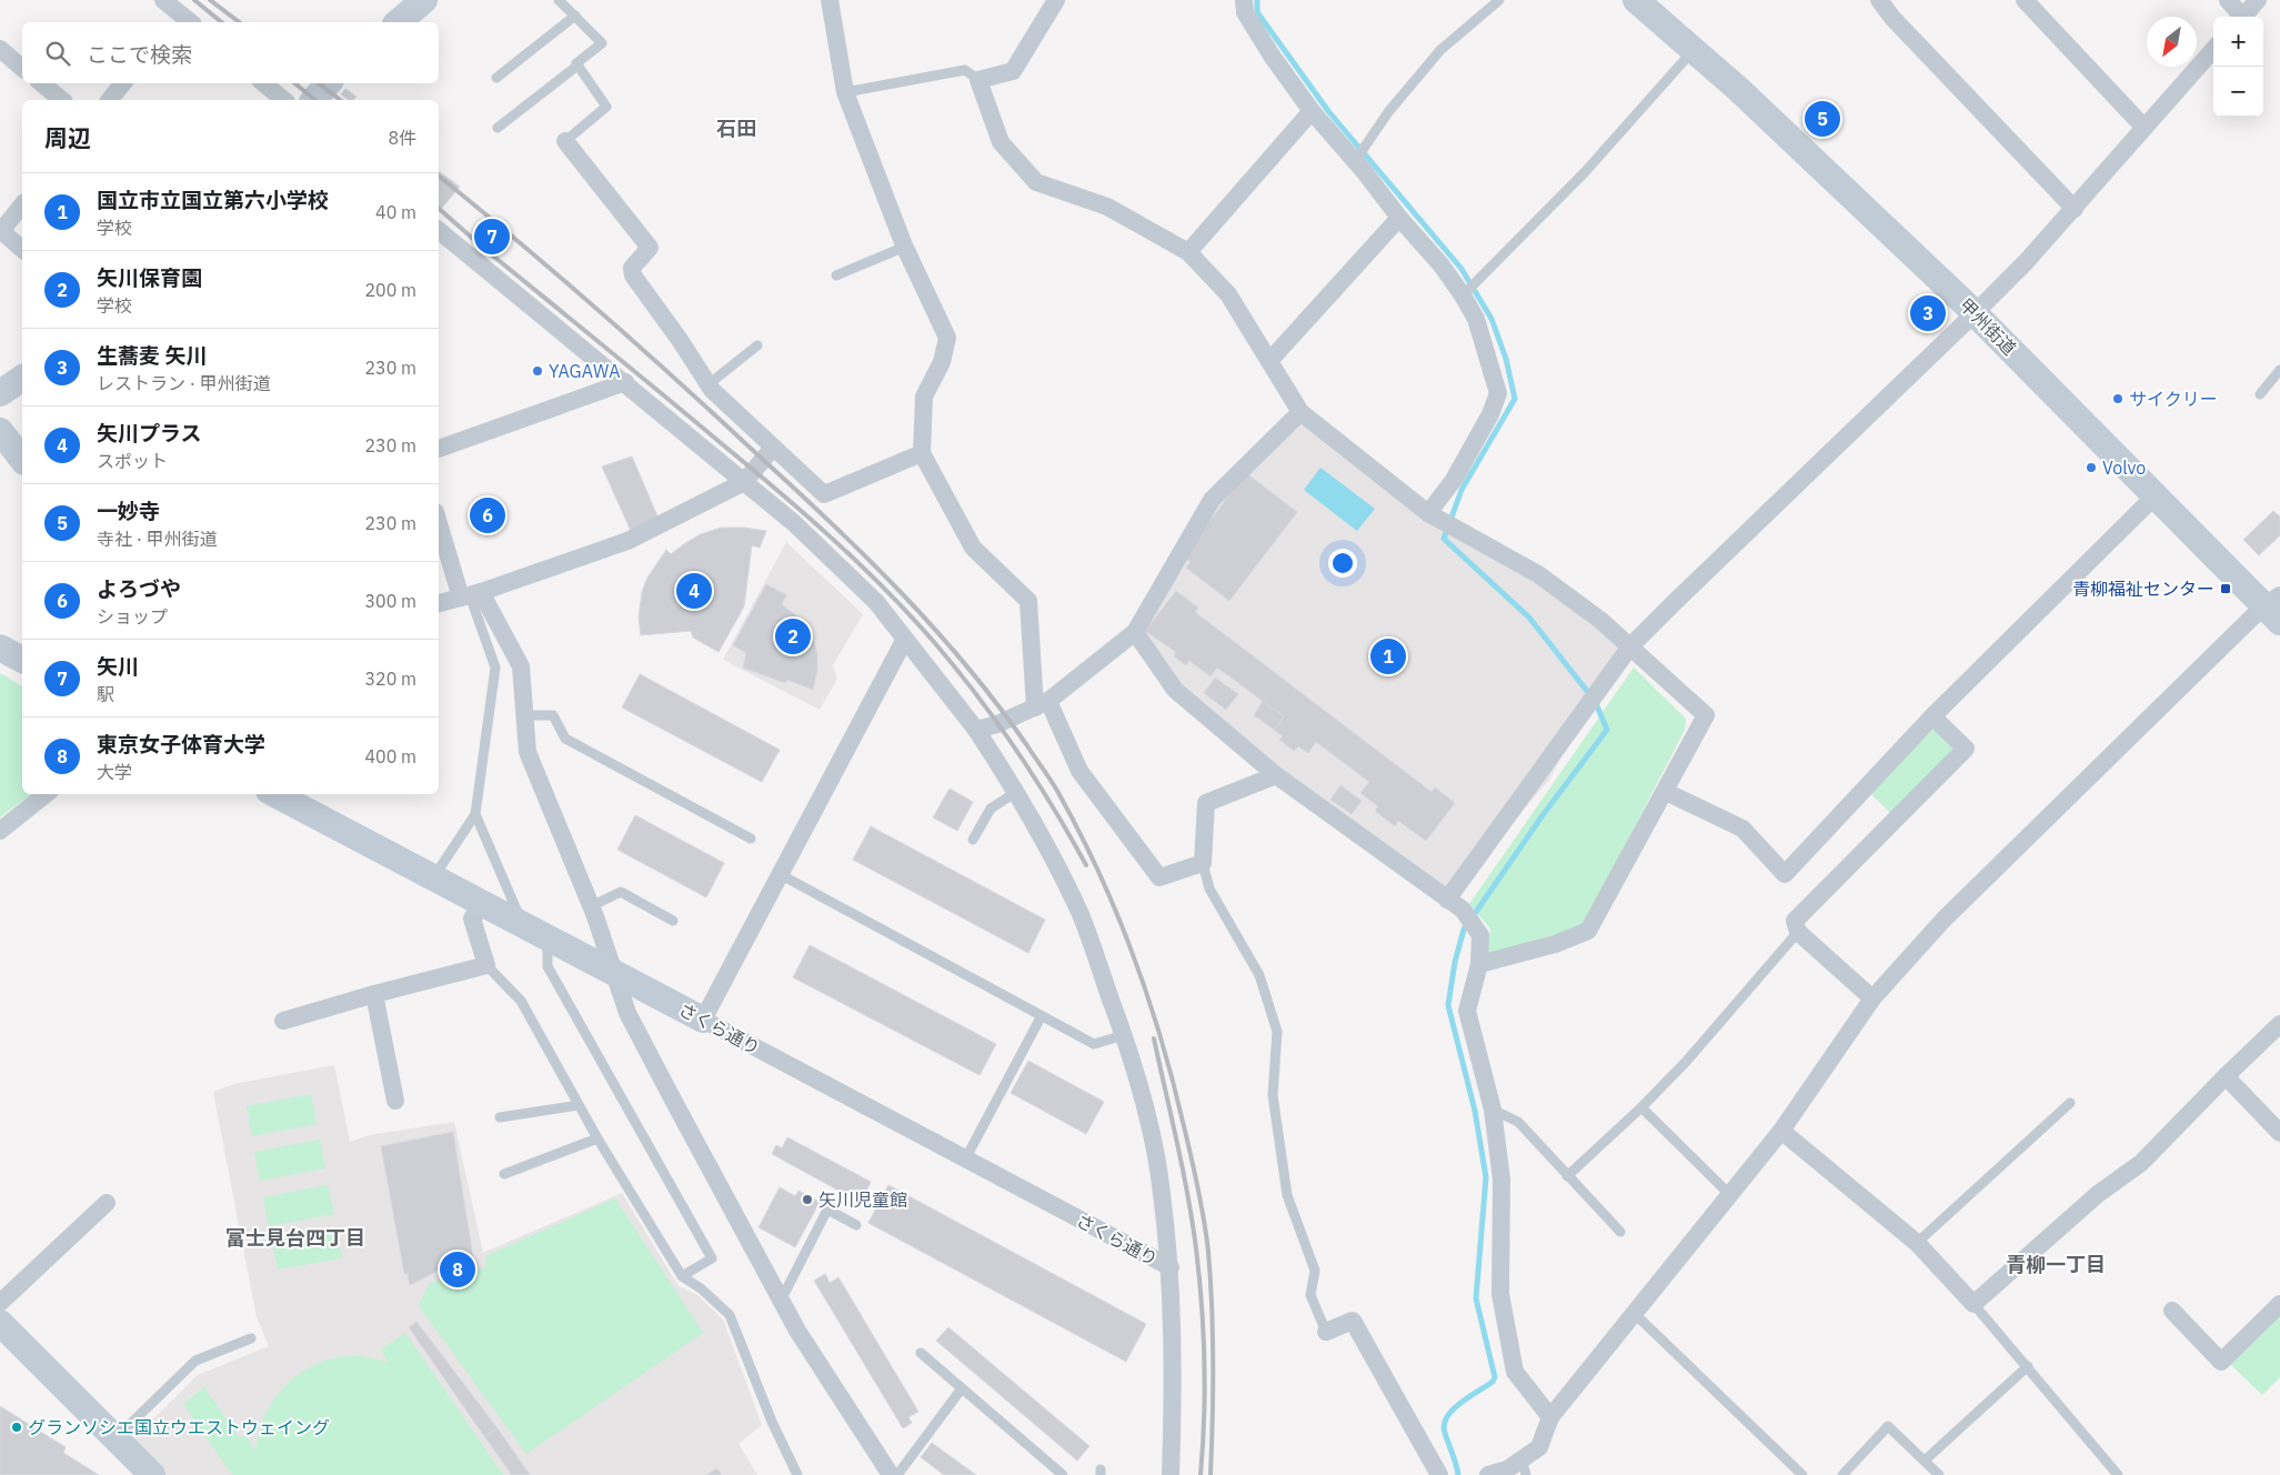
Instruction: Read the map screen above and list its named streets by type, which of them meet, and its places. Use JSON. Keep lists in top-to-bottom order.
{
  "streets": {
    "street": ["甲州街道", "さくら通り"]
  },
  "districts": ["石田", "富士見台四丁目", "青柳一丁目"],
  "places": {
    "other": [
      "YAGAWA",
      "サイクリー",
      "Volvo",
      "矢川児童館",
      "グランソシエ国立ウエストウェイング"
    ],
    "transit": ["青柳福祉センター"]
  },
  "north": "bottom left",
  "page": {
    "map_buttons": ["+", "−"],
    "search": "ここで検索",
    "pins": [
      "5",
      "7",
      "3",
      "6",
      "4",
      "2",
      "1",
      "8"
    ],
    "heading": ["周辺", "8件"],
    "list": [
      {
        "mark": "1",
        "name": "国立市立国立第六小学校",
        "note": "学校",
        "value": "40 m"
      },
      {
        "mark": "2",
        "name": "矢川保育園",
        "note": "学校",
        "value": "200 m"
      },
      {
        "mark": "3",
        "name": "生蕎麦 矢川",
        "note": "レストラン · 甲州街道",
        "value": "230 m"
      },
      {
        "mark": "4",
        "name": "矢川プラス",
        "note": "スポット",
        "value": "230 m"
      },
      {
        "mark": "5",
        "name": "一妙寺",
        "note": "寺社 · 甲州街道",
        "value": "230 m"
      },
      {
        "mark": "6",
        "name": "よろづや",
        "note": "ショップ",
        "value": "300 m"
      },
      {
        "mark": "7",
        "name": "矢川",
        "note": "駅",
        "value": "320 m"
      },
      {
        "mark": "8",
        "name": "東京女子体育大学",
        "note": "大学",
        "value": "400 m"
      }
    ]
  }
}
